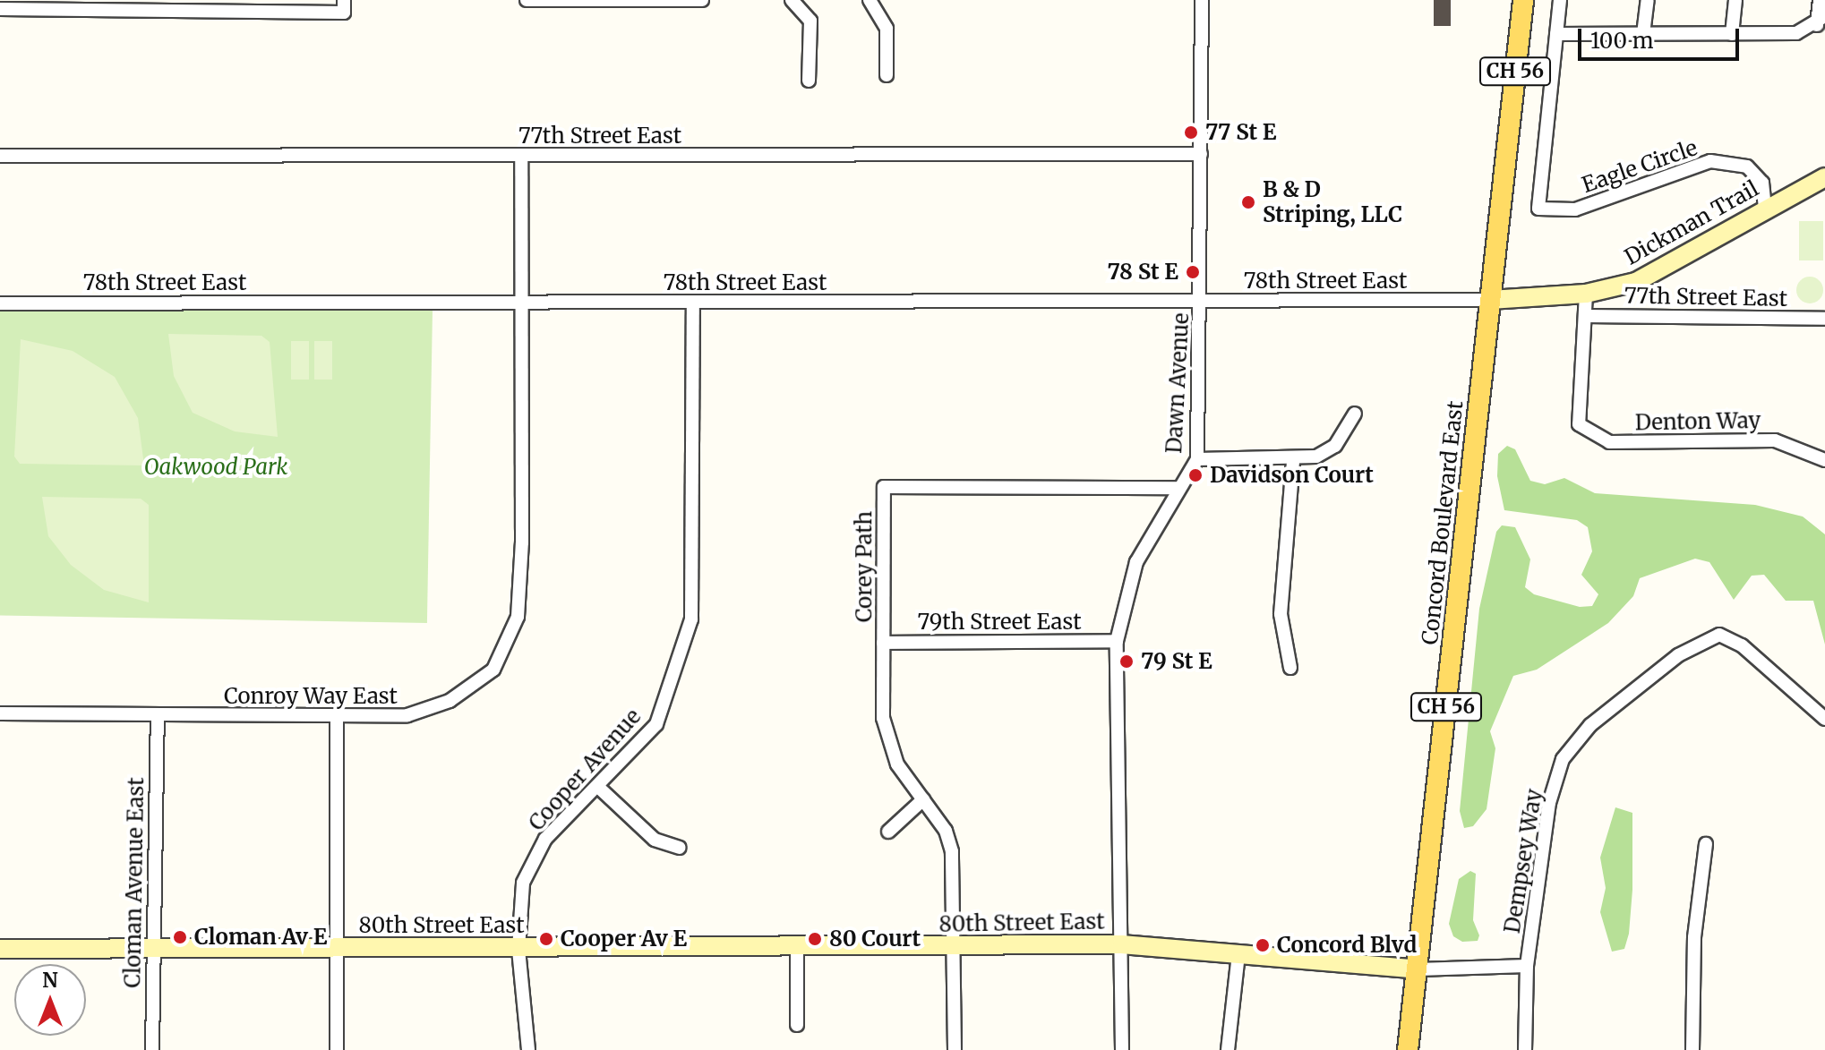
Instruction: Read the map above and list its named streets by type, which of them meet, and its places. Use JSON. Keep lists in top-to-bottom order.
{
  "streets": {
    "main road": ["CH 56", "Concord Boulevard East"],
    "street": [
      "77th Street East",
      "Eagle Circle",
      "Dickman Trail",
      "78th Street East",
      "Dawn Avenue",
      "Denton Way",
      "Corey Path",
      "79th Street East",
      "Conroy Way East",
      "Cooper Avenue",
      "Dempsey Way",
      "Cloman Avenue East",
      "80th Street East"
    ]
  },
  "crossings": [
    ["77th Street East", "Dawn Avenue"],
    ["77th Street East", "Denton Way"],
    ["77th Street East", "Conroy Way East"],
    ["Eagle Circle", "Dickman Trail"],
    ["Dickman Trail", "78th Street East"],
    ["Dickman Trail", "Concord Boulevard East"],
    ["78th Street East", "Dawn Avenue"],
    ["78th Street East", "Concord Boulevard East"],
    ["78th Street East", "Conroy Way East"],
    ["78th Street East", "Cooper Avenue"],
    ["Dawn Avenue", "Corey Path"],
    ["Dawn Avenue", "79th Street East"],
    ["Dawn Avenue", "80th Street East"],
    ["Concord Boulevard East", "80th Street East"],
    ["Corey Path", "79th Street East"],
    ["Corey Path", "80th Street East"],
    ["Conroy Way East", "Cloman Avenue East"],
    ["Cooper Avenue", "80th Street East"],
    ["Dempsey Way", "80th Street East"],
    ["Cloman Avenue East", "80th Street East"]
  ],
  "parks": ["Oakwood Park"],
  "places": [
    "77 St E",
    "B & D Striping, LLC",
    "78 St E",
    "Davidson Court",
    "79 St E",
    "Cloman Av E",
    "Cooper Av E",
    "80 Court",
    "Concord Blvd"
  ],
  "scale_bar": "100 m",
  "north": "top"
}
